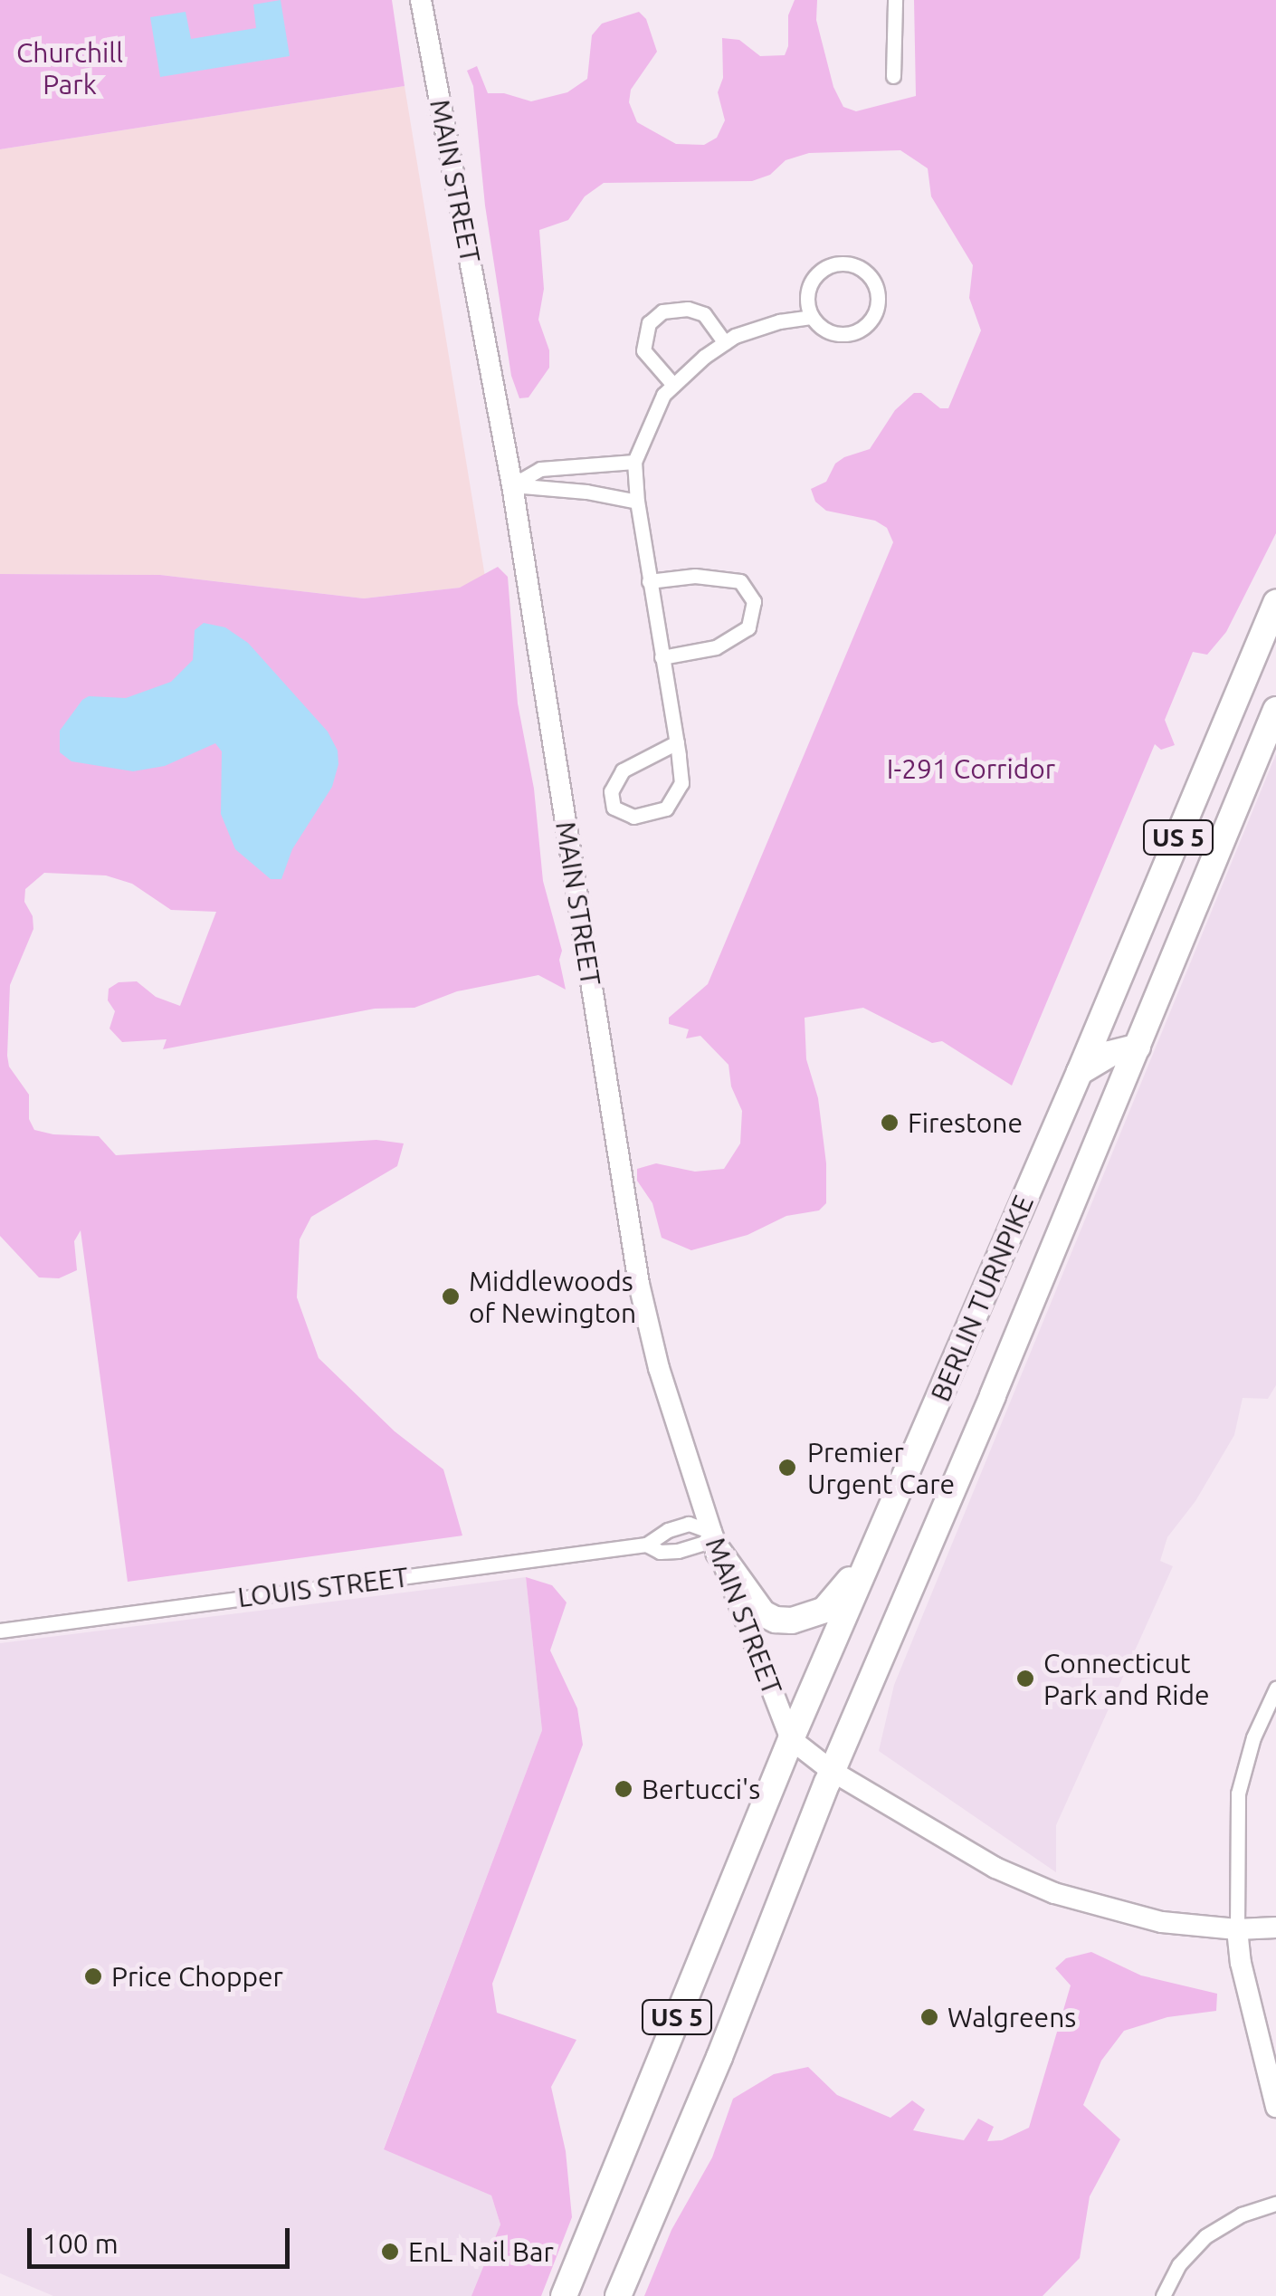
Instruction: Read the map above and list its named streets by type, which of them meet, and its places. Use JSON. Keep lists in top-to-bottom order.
{
  "streets": {
    "highway": ["US 5", "BERLIN TURNPIKE"],
    "main road": ["MAIN STREET"],
    "street": ["LOUIS STREET"]
  },
  "crossings": [
    ["MAIN STREET", "BERLIN TURNPIKE"],
    ["MAIN STREET", "LOUIS STREET"]
  ],
  "parks": ["Churchill Park", "I-291 Corridor"],
  "places": [
    "Firestone",
    "Middlewoods of Newington",
    "Premier Urgent Care",
    "Connecticut Park and Ride",
    "Bertucci's",
    "Price Chopper",
    "Walgreens",
    "EnL Nail Bar"
  ],
  "scale_bar": "100 m"
}
